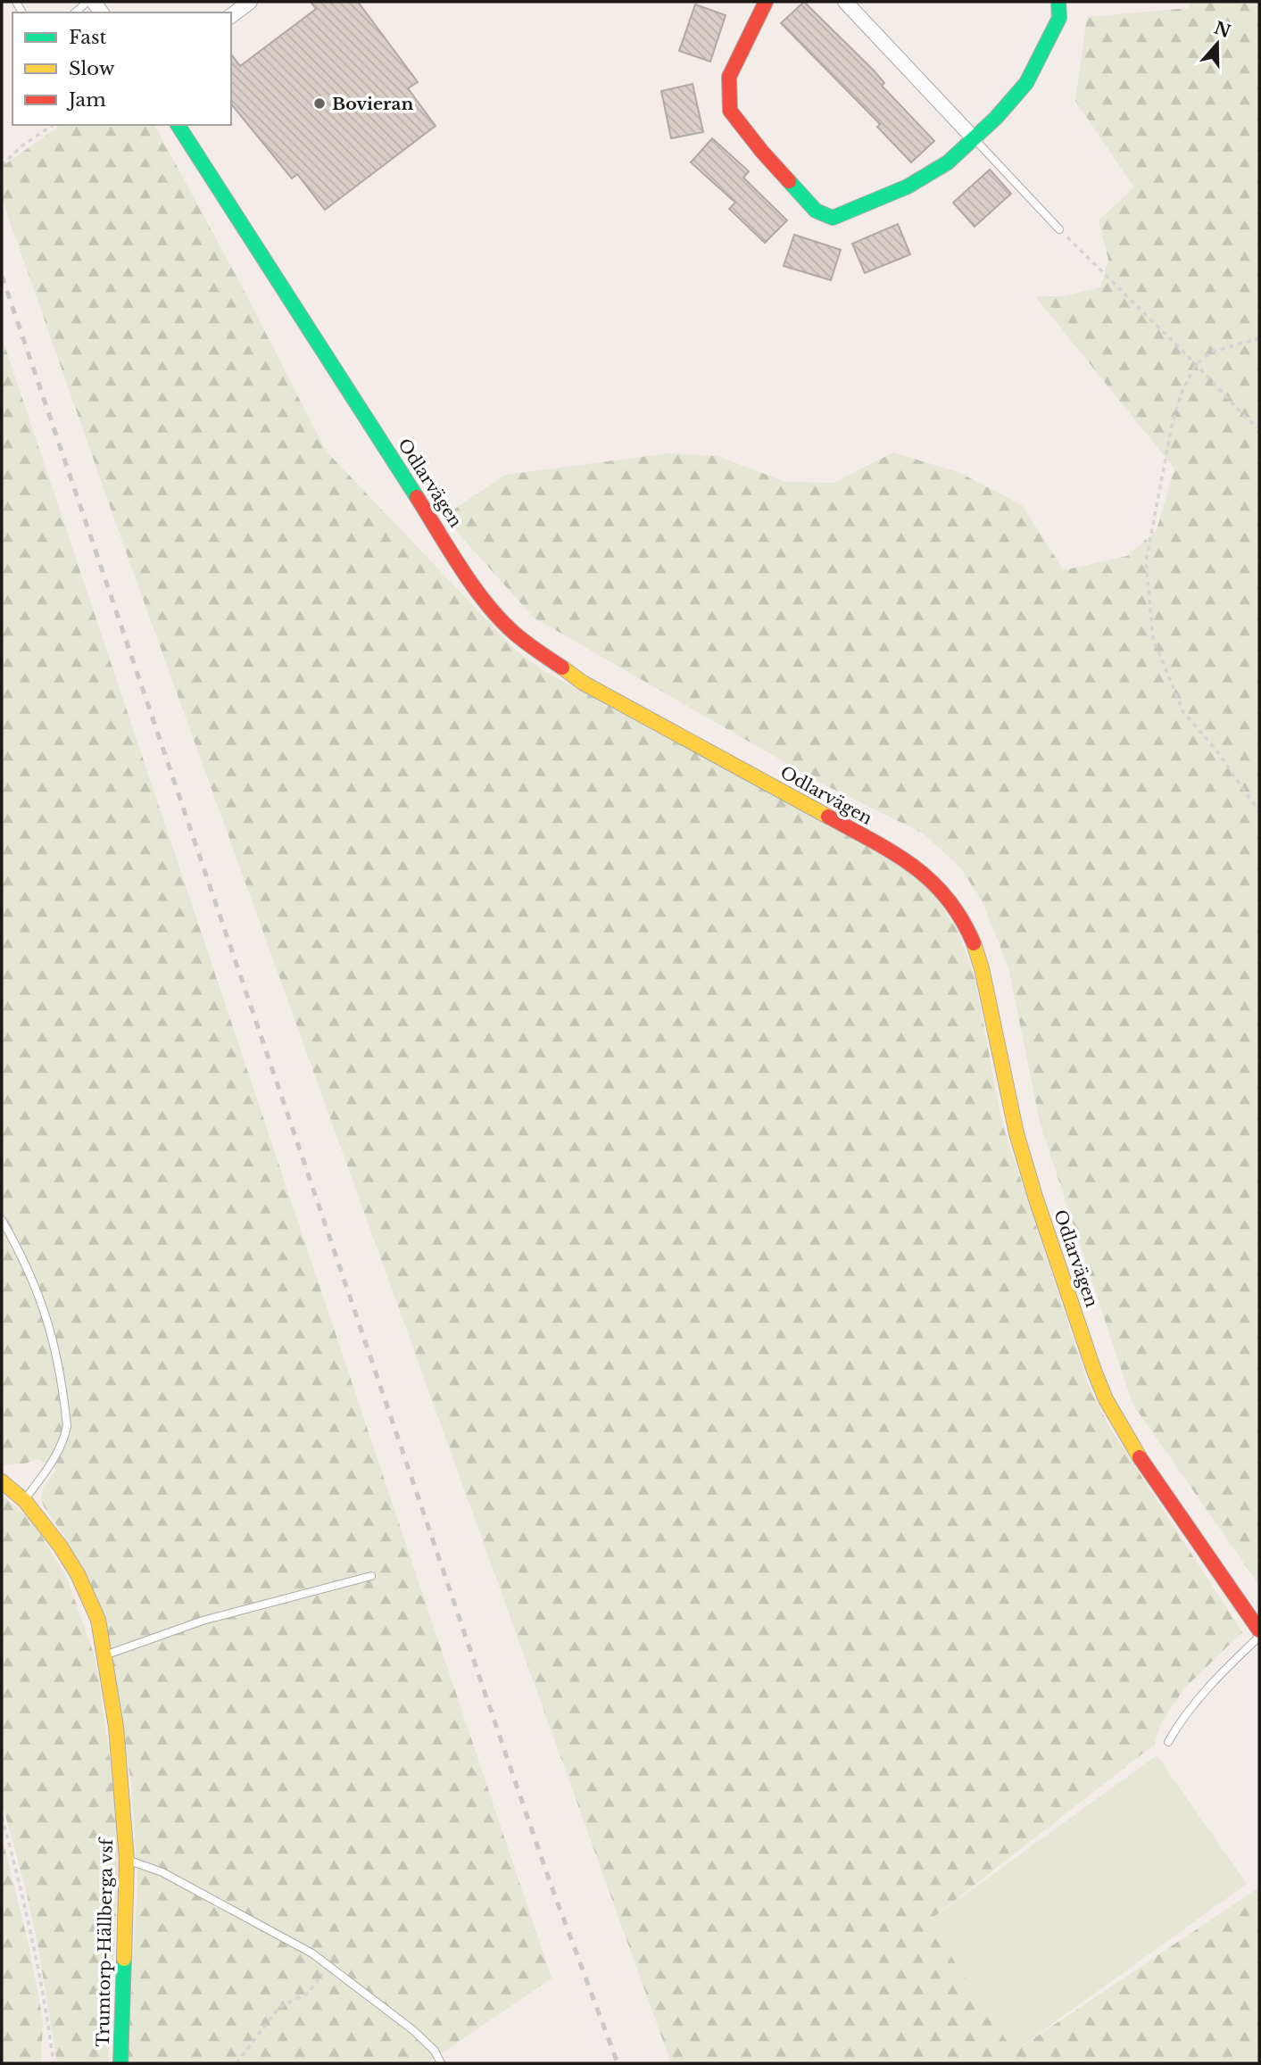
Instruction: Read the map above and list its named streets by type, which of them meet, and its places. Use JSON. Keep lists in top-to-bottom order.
{
  "streets": {
    "street": ["Odlarvägen", "Trumtorp-Hällberga vsf"]
  },
  "places": ["Bovieran"],
  "legend": ["Fast", "Slow", "Jam"],
  "north": "top"
}
